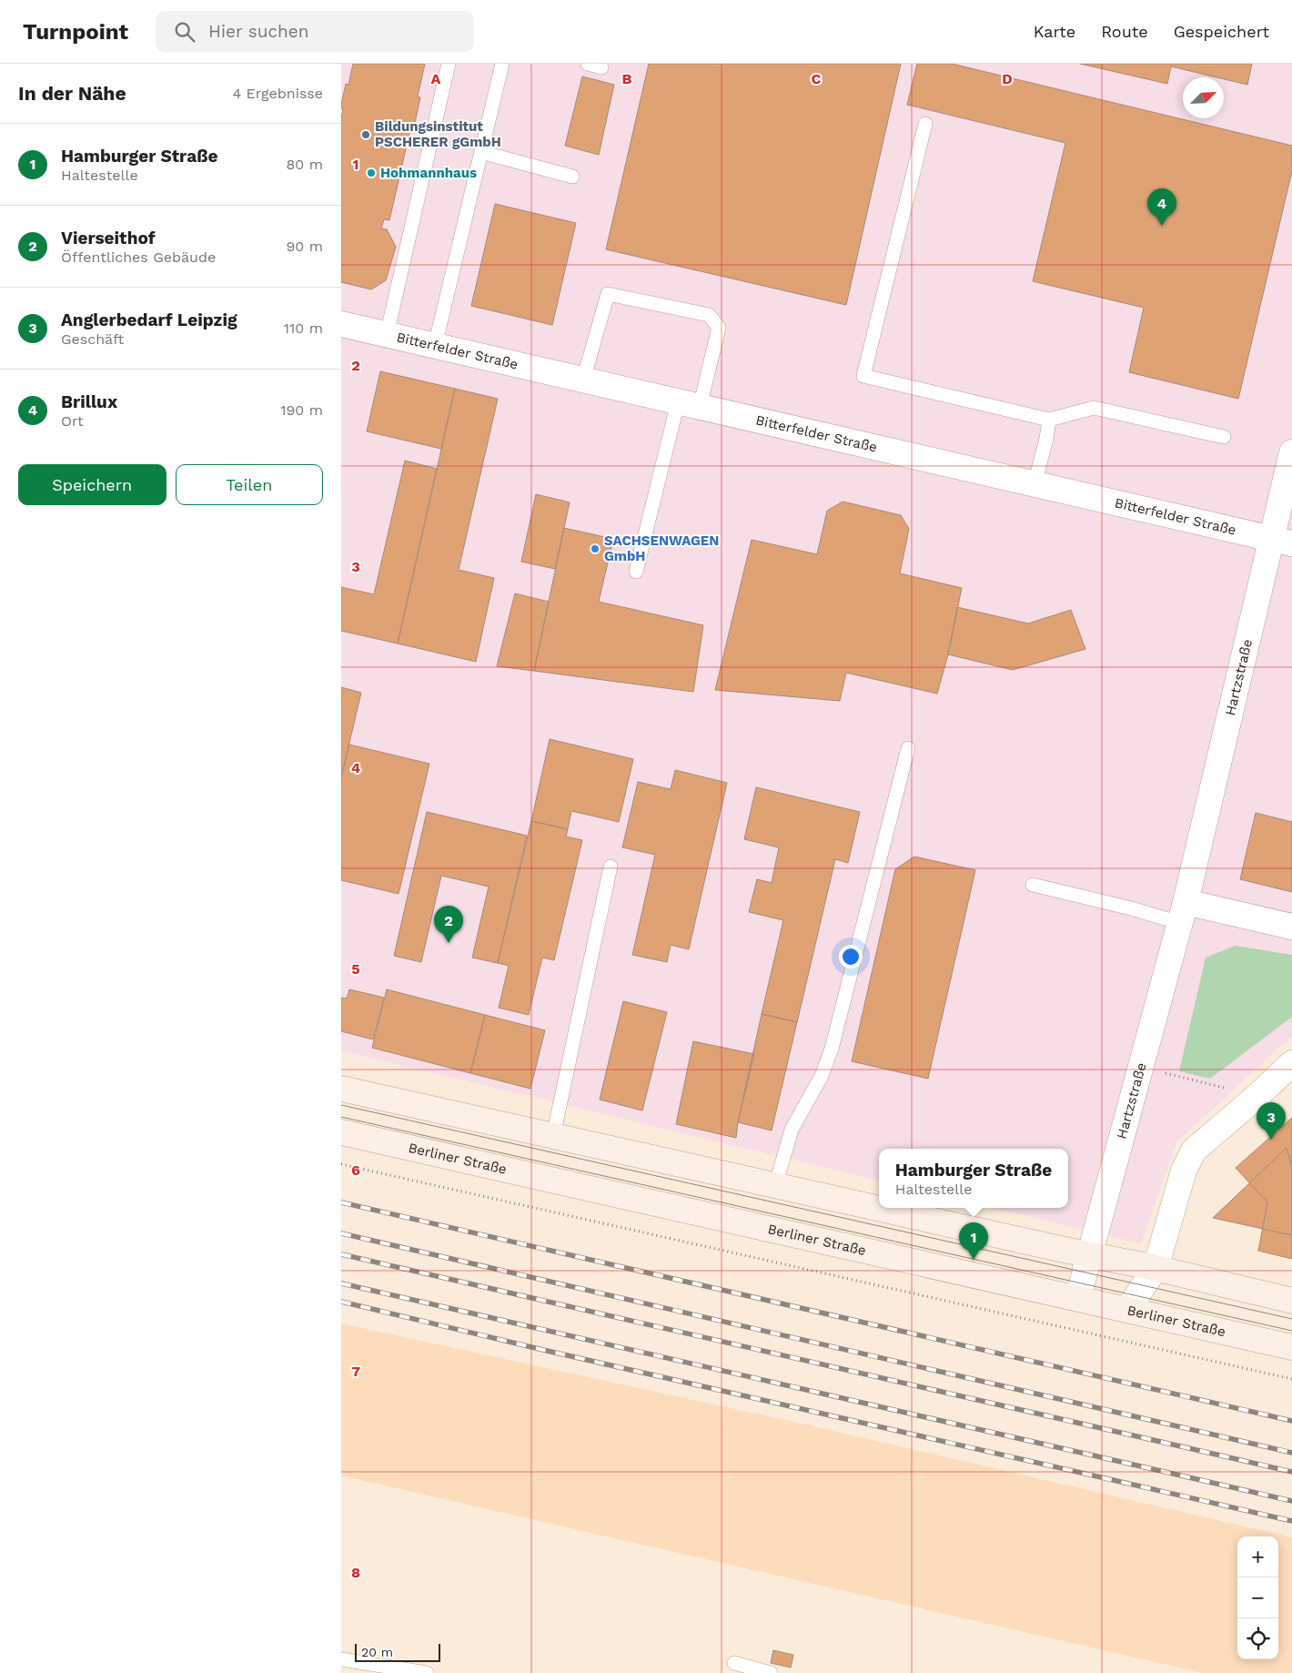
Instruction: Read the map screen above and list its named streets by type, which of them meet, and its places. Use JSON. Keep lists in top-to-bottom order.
{
  "streets": {
    "main road": ["Berliner Straße"],
    "street": ["Bitterfelder Straße", "Hartzstraße"]
  },
  "crossings": [
    ["Bitterfelder Straße", "Hartzstraße"],
    ["Hartzstraße", "Berliner Straße"]
  ],
  "places": ["Bildungsinstitut PSCHERER gGmbH", "Hohmannhaus", "SACHSENWAGEN GmbH"],
  "scale_bar": "20 m",
  "north": "top right",
  "page": {
    "header": "Turnpoint",
    "search": "Hier suchen",
    "nav": ["Karte", "Route", "Gespeichert"],
    "heading": ["In der Nähe", "4 Ergebnisse"],
    "list": [
      {
        "mark": "1",
        "name": "Hamburger Straße",
        "note": "Haltestelle",
        "value": "80 m"
      },
      {
        "mark": "2",
        "name": "Vierseithof",
        "note": "Öffentliches Gebäude",
        "value": "90 m"
      },
      {
        "mark": "3",
        "name": "Anglerbedarf Leipzig",
        "note": "Geschäft",
        "value": "110 m"
      },
      {
        "mark": "4",
        "name": "Brillux",
        "note": "Ort",
        "value": "190 m"
      }
    ],
    "pins": [
      "4",
      "2",
      "3",
      "1"
    ],
    "buttons": ["Speichern", "Teilen"],
    "popup": ["Hamburger Straße", "Haltestelle"],
    "map_buttons": ["+", "−"],
    "scale": "20 m"
  },
  "grid": {
    "columns": [
      "A",
      "B",
      "C",
      "D"
    ],
    "rows": [
      "1",
      "2",
      "3",
      "4",
      "5",
      "6",
      "7",
      "8"
    ]
  }
}
